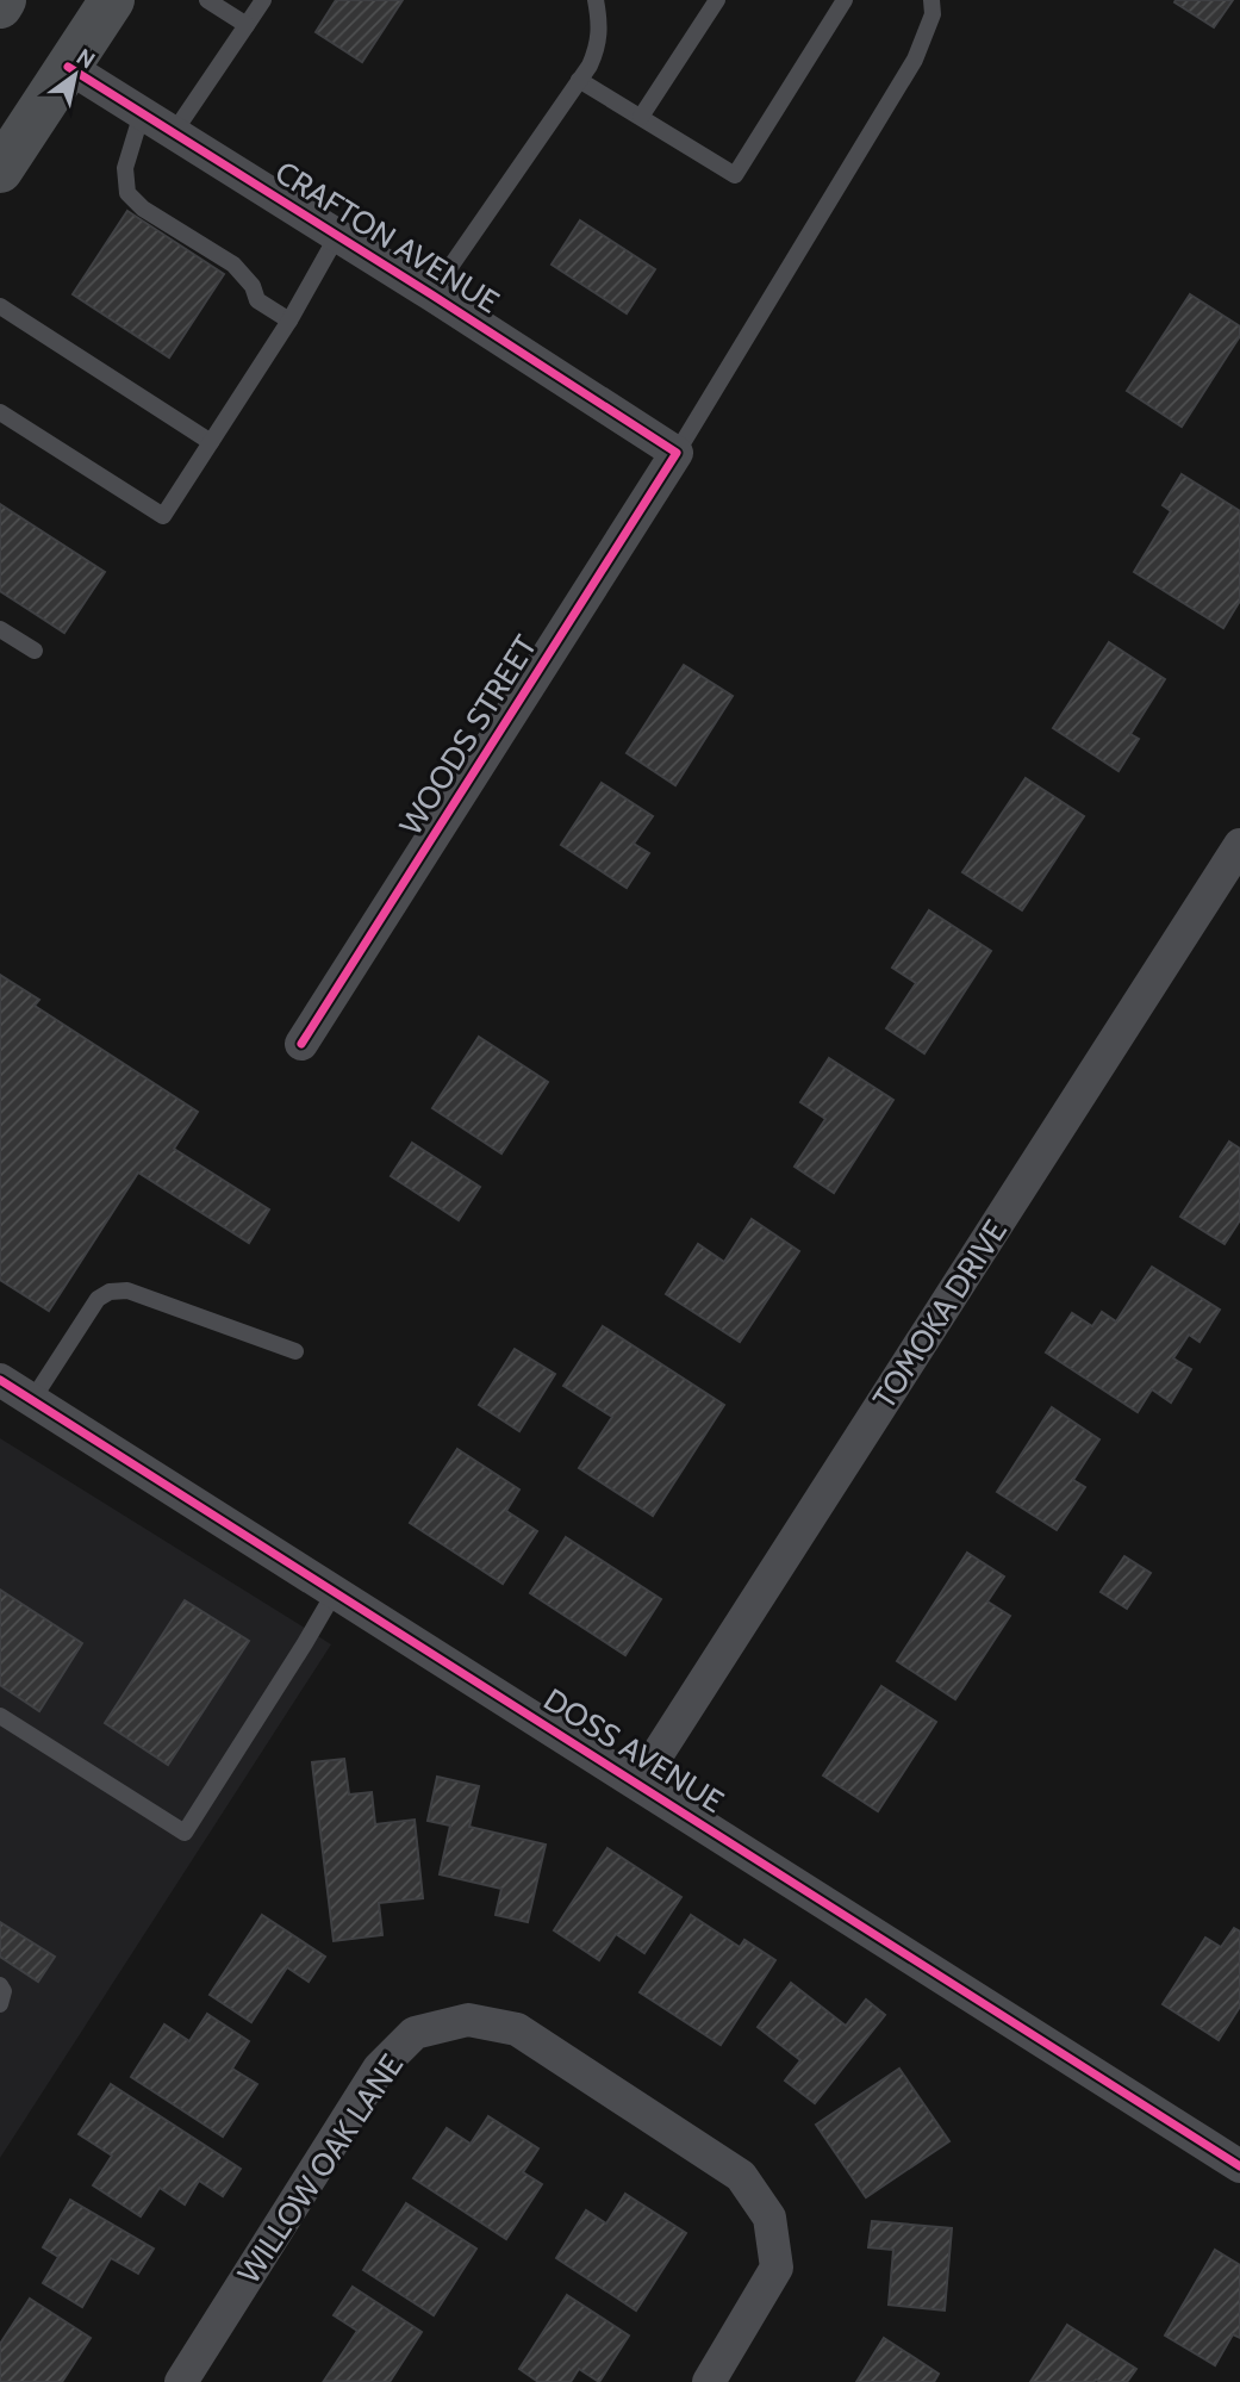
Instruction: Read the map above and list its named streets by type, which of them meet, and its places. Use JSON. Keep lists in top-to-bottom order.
{
  "streets": {
    "street": [
      "CRAFTON AVENUE",
      "WOODS STREET",
      "TOMOKA DRIVE",
      "DOSS AVENUE",
      "WILLOW OAK LANE"
    ]
  },
  "crossings": [
    ["CRAFTON AVENUE", "WOODS STREET"],
    ["TOMOKA DRIVE", "DOSS AVENUE"]
  ],
  "north": "top right"
}
